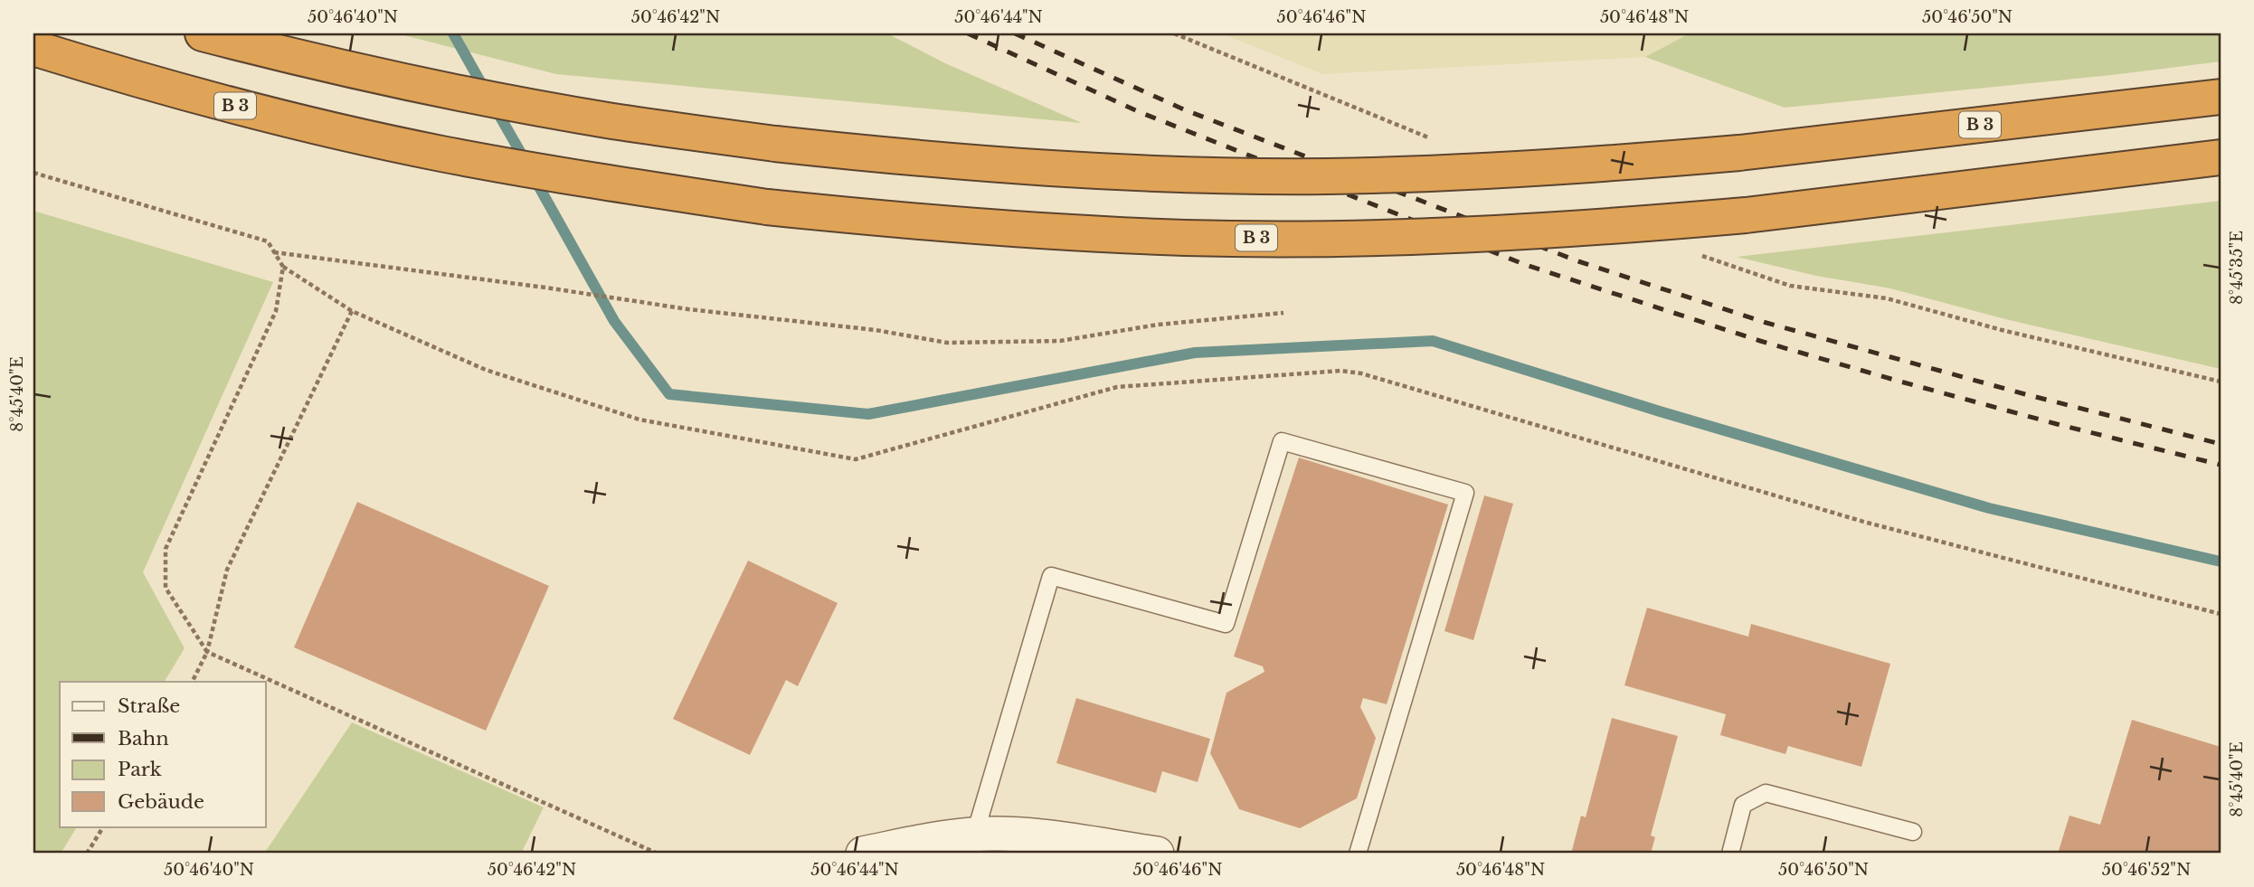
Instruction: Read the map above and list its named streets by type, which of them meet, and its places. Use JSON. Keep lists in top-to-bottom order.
{
  "streets": {
    "highway": ["B 3"]
  },
  "legend": [
    "Straße",
    "Bahn",
    "Park",
    "Gebäude"
  ],
  "coordinates": [
    "50°46'40\"N",
    "50°46'42\"N",
    "50°46'44\"N",
    "50°46'46\"N",
    "50°46'48\"N",
    "50°46'50\"N",
    "8°45'35\"E",
    "8°45'40\"E",
    "50°46'52\"N"
  ]
}
